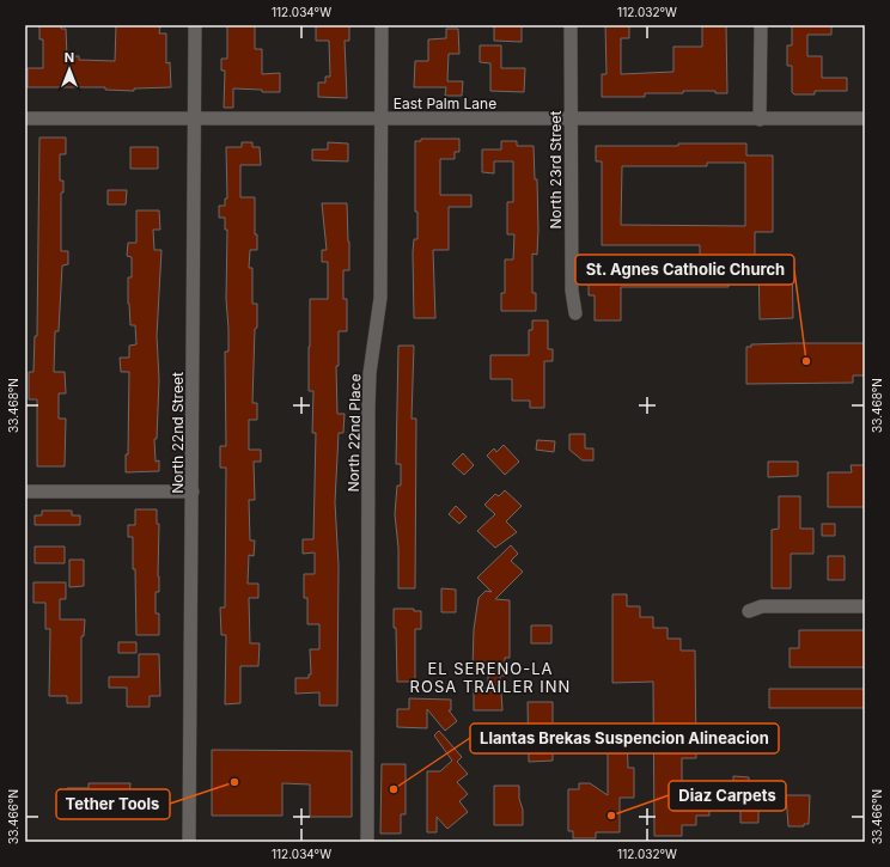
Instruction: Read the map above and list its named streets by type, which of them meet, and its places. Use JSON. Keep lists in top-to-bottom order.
{
  "streets": {
    "street": [
      "East Palm Lane",
      "North 23rd Street",
      "North 22nd Street",
      "North 22nd Place"
    ]
  },
  "crossings": [
    ["East Palm Lane", "North 23rd Street"],
    ["East Palm Lane", "North 22nd Street"],
    ["East Palm Lane", "North 22nd Place"]
  ],
  "districts": ["EL SERENO-LA ROSA TRAILER INN"],
  "places": [
    "St. Agnes Catholic Church",
    "Tether Tools",
    "Llantas Brekas Suspencion Alineacion",
    "Diaz Carpets"
  ],
  "north": "top",
  "coordinates": [
    "112.034°W",
    "112.032°W",
    "33.468°N",
    "33.466°N"
  ]
}
